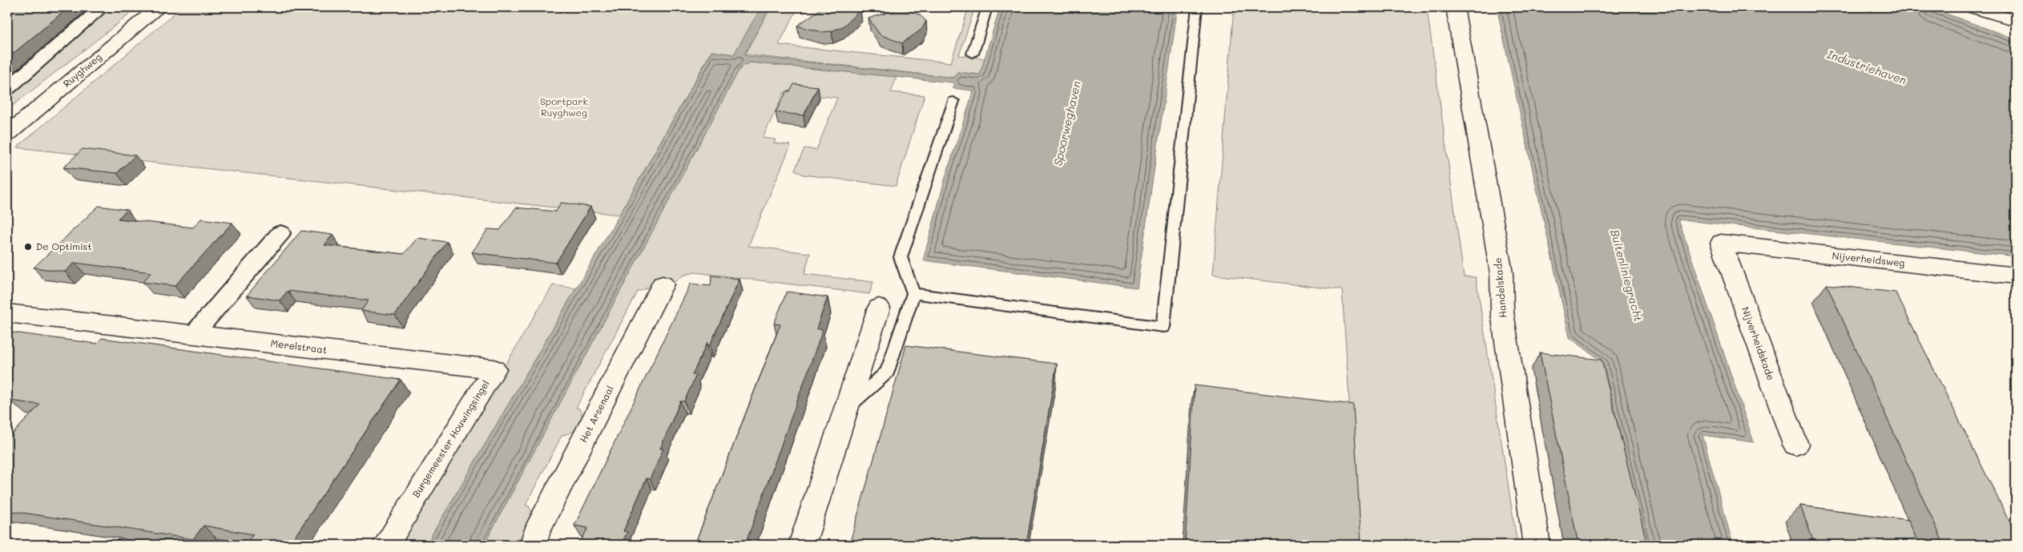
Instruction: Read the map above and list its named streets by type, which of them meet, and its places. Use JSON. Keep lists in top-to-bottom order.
{
  "streets": {
    "street": [
      "Ruyghweg",
      "Nijverheidsweg",
      "Handelskade",
      "Nijverheidskade",
      "Merelstraat",
      "Het Arsenaal",
      "Burgemeester Houwingsingel"
    ]
  },
  "crossings": [
    ["Nijverheidsweg", "Nijverheidskade"],
    ["Merelstraat", "Burgemeester Houwingsingel"]
  ],
  "water": ["Industriehaven", "Spoorweghaven", "Buitenliniegracht"],
  "parks": ["Sportpark Ruyghweg"],
  "places": ["De Optimist"]
}
